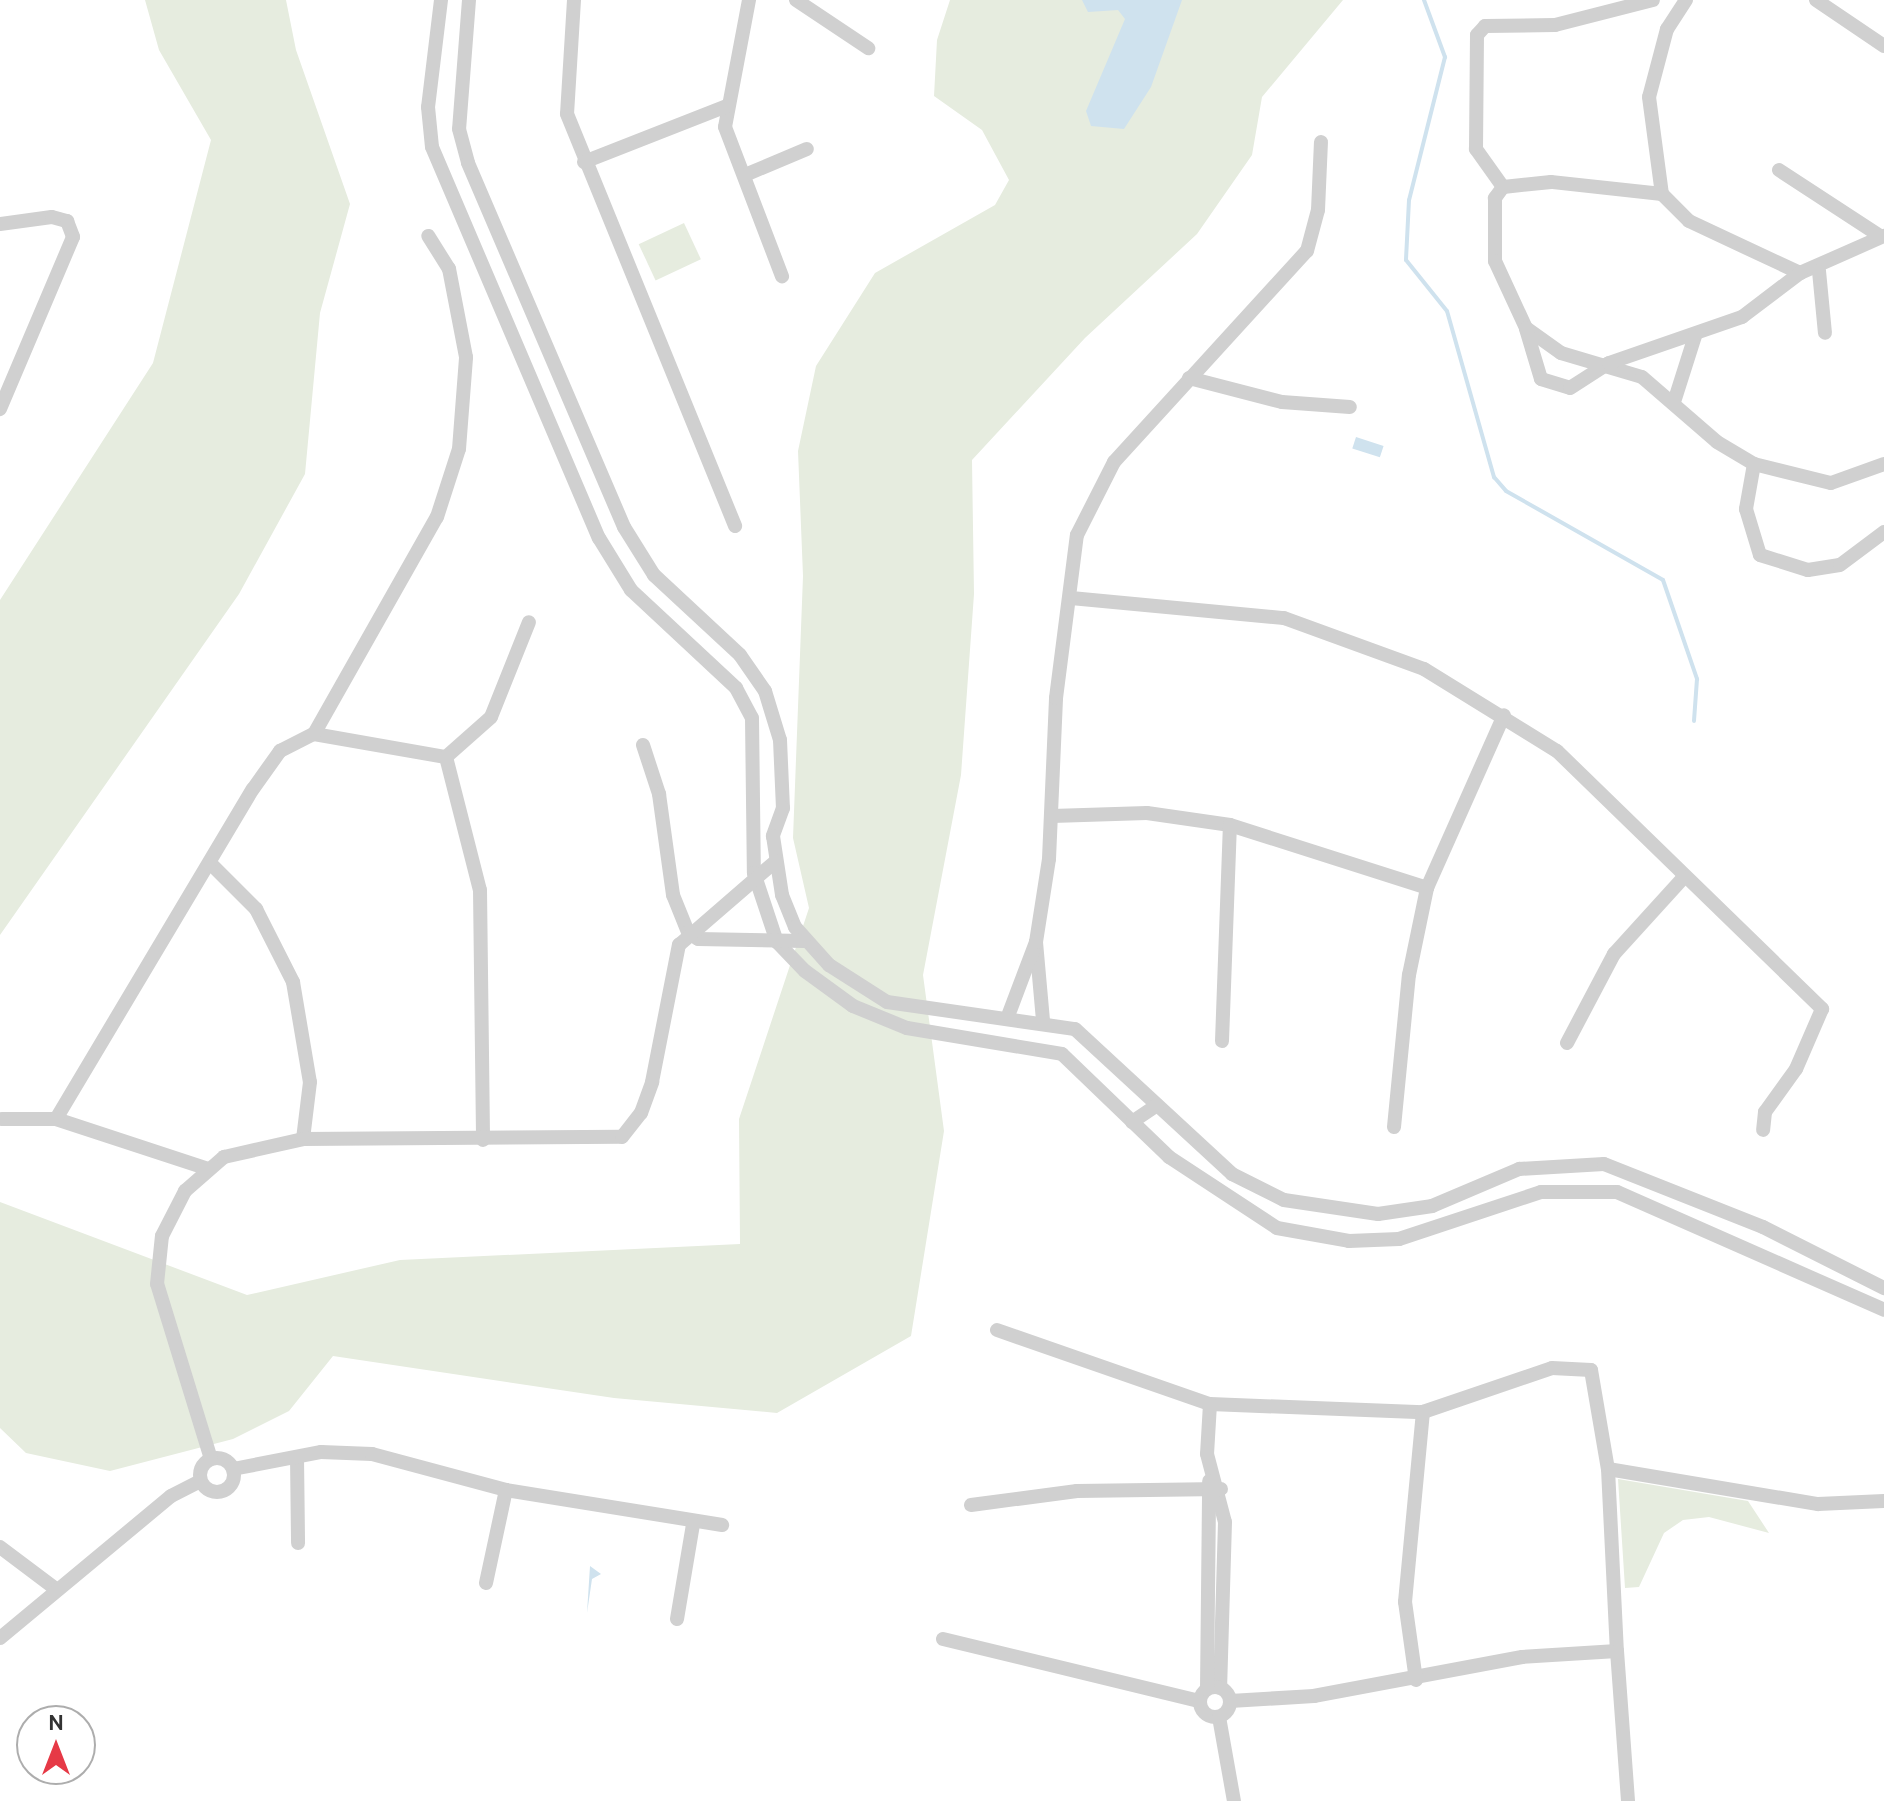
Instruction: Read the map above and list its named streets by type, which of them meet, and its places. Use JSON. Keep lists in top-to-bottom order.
{
  "north": "top"
}
